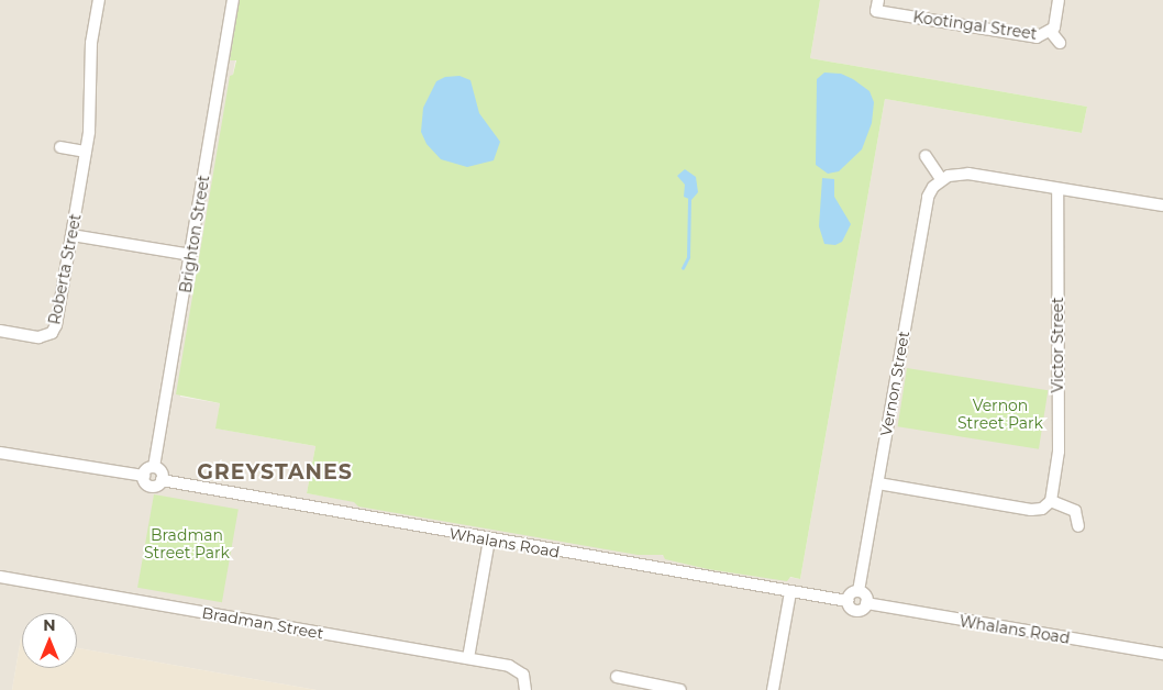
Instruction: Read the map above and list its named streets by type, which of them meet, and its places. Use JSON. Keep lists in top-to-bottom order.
{
  "streets": {
    "street": [
      "Kootingal Street",
      "Brighton Street",
      "Roberta Street",
      "Victor Street",
      "Vernon Street",
      "Whalans Road",
      "Bradman Street"
    ]
  },
  "crossings": [
    ["Vernon Street", "Whalans Road"]
  ],
  "districts": ["GREYSTANES"],
  "parks": ["Vernon Street Park", "Bradman Street Park"],
  "north": "top"
}
